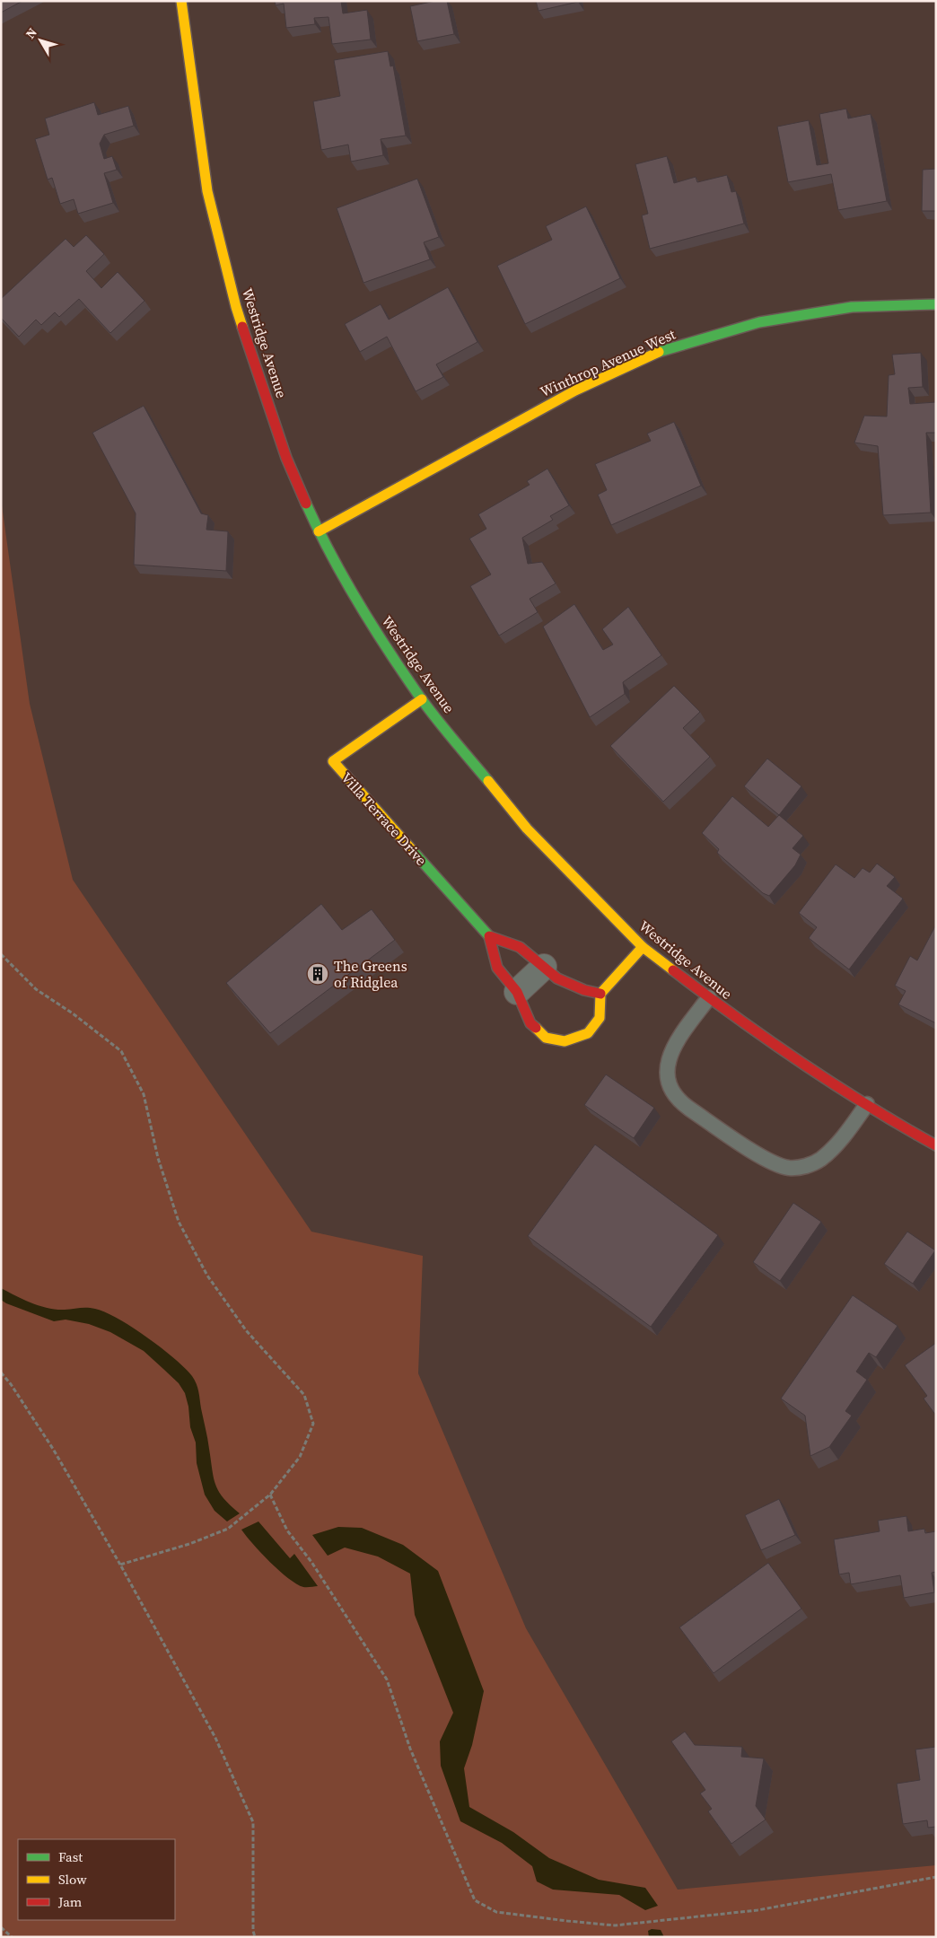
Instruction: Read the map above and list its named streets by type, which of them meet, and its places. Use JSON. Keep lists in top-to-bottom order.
{
  "streets": {
    "street": ["Westridge Avenue", "Winthrop Avenue West", "Villa Terrace Drive"]
  },
  "crossings": [
    ["Westridge Avenue", "Winthrop Avenue West"],
    ["Westridge Avenue", "Villa Terrace Drive"]
  ],
  "places": {
    "building": ["The Greens of Ridglea"]
  },
  "legend": ["Fast", "Slow", "Jam"],
  "north": "top left"
}
